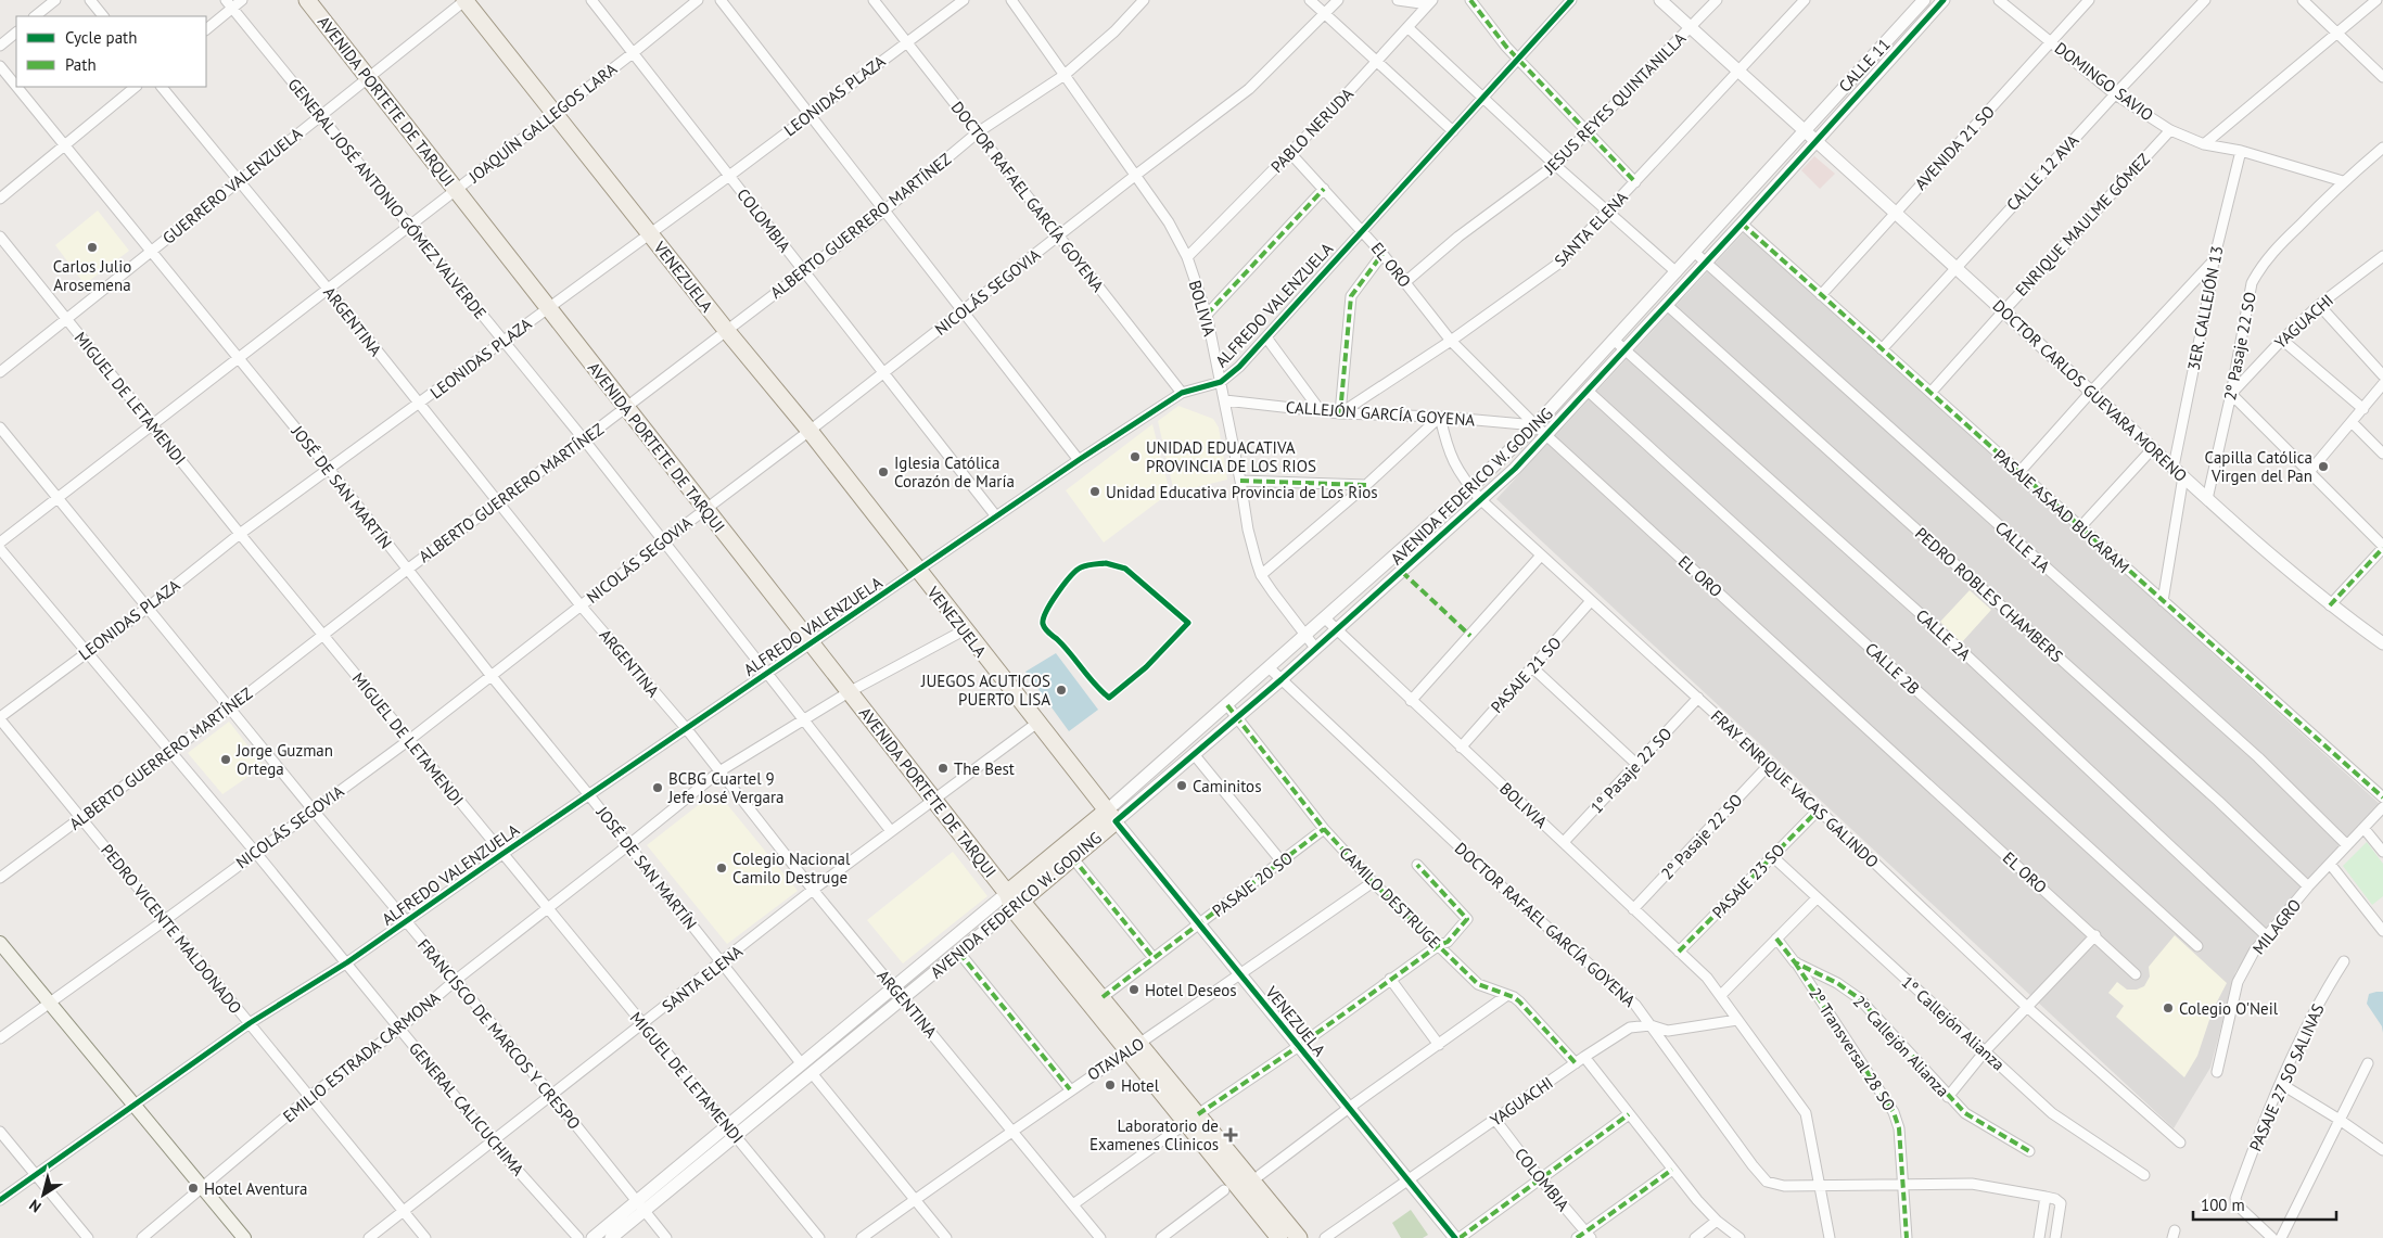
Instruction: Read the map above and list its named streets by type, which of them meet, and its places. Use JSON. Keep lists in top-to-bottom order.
{
  "streets": {
    "main road": ["AVENIDA PORTETE DE TARQUI", "VENEZUELA", "AVENIDA FEDERICO W. GODING"],
    "street": [
      "CALLE 11",
      "DOMINGO SAVIO",
      "LEONIDAS PLAZA",
      "JESUS REYES QUINTANILLA",
      "JOAQUÍN GALLEGOS LARA",
      "PABLO NERUDA",
      "AVENIDA 21 SO",
      "CALLE 12 AVA",
      "GUERRERO VALENZUELA",
      "DOCTOR RAFAEL GARCÍA GOYENA",
      "GENERAL JOSÉ ANTONIO GÓMEZ VALVERDE",
      "COLOMBIA",
      "ENRIQUE MAULME GÓMEZ",
      "ALBERTO GUERRERO MARTÍNEZ",
      "SANTA ELENA",
      "EL ORO",
      "NICOLÁS SEGOVIA",
      "ALFREDO VALENZUELA",
      "BOLIVIA",
      "3ER. CALLEJÓN 13",
      "ARGENTINA",
      "YAGUACHI",
      "2º Pasaje 22 SO",
      "DOCTOR CARLOS GUEVARA MORENO",
      "MIGUEL DE LETAMENDI",
      "CALLEJÓN GARCÍA GOYENA",
      "JOSÉ DE SAN MARTÍN",
      "PASAJE ASAAD BUCARAM",
      "CALLE 1A",
      "PEDRO ROBLES CHAMBERS",
      "CALLE 2A",
      "CALLE 2B",
      "PASAJE 21 SO",
      "1º Pasaje 22 SO",
      "FRAY ENRIQUE VACAS GALINDO",
      "PASAJE 23 SO",
      "PASAJE 20 SO",
      "CAMILO DESTRUGE",
      "MILAGRO",
      "PEDRO VICENTE MALDONADO",
      "1º Callejón Alianza",
      "FRANCISCO DE MARCOS Y CRESPO",
      "2º Callejón Alianza",
      "2º Transversal 28 SO",
      "EMILIO ESTRADA CARMONA",
      "OTAVALO",
      "PASAJE 27 SO SALINAS",
      "GENERAL CALICUCHIMA"
    ]
  },
  "crossings": [
    ["CALLE 11", "DOCTOR CARLOS GUEVARA MORENO"],
    ["DOMINGO SAVIO", "AVENIDA 21 SO"],
    ["DOMINGO SAVIO", "CALLE 12 AVA"],
    ["DOMINGO SAVIO", "ENRIQUE MAULME GÓMEZ"],
    ["DOMINGO SAVIO", "3ER. CALLEJÓN 13"],
    ["DOMINGO SAVIO", "2º Pasaje 22 SO"],
    ["LEONIDAS PLAZA", "AVENIDA PORTETE DE TARQUI"],
    ["LEONIDAS PLAZA", "DOCTOR RAFAEL GARCÍA GOYENA"],
    ["LEONIDAS PLAZA", "GENERAL JOSÉ ANTONIO GÓMEZ VALVERDE"],
    ["LEONIDAS PLAZA", "COLOMBIA"],
    ["LEONIDAS PLAZA", "VENEZUELA"],
    ["LEONIDAS PLAZA", "ARGENTINA"],
    ["LEONIDAS PLAZA", "MIGUEL DE LETAMENDI"],
    ["LEONIDAS PLAZA", "JOSÉ DE SAN MARTÍN"],
    ["LEONIDAS PLAZA", "PEDRO VICENTE MALDONADO"],
    ["LEONIDAS PLAZA", "FRANCISCO DE MARCOS Y CRESPO"],
    ["LEONIDAS PLAZA", "GENERAL CALICUCHIMA"],
    ["AVENIDA PORTETE DE TARQUI", "JOAQUÍN GALLEGOS LARA"],
    ["AVENIDA PORTETE DE TARQUI", "GUERRERO VALENZUELA"],
    ["AVENIDA PORTETE DE TARQUI", "ALBERTO GUERRERO MARTÍNEZ"],
    ["AVENIDA PORTETE DE TARQUI", "SANTA ELENA"],
    ["AVENIDA PORTETE DE TARQUI", "NICOLÁS SEGOVIA"],
    ["AVENIDA PORTETE DE TARQUI", "ALFREDO VALENZUELA"],
    ["AVENIDA PORTETE DE TARQUI", "AVENIDA FEDERICO W. GODING"],
    ["AVENIDA PORTETE DE TARQUI", "PASAJE 20 SO"],
    ["AVENIDA PORTETE DE TARQUI", "EMILIO ESTRADA CARMONA"],
    ["AVENIDA PORTETE DE TARQUI", "OTAVALO"],
    ["JESUS REYES QUINTANILLA", "EL ORO"],
    ["JESUS REYES QUINTANILLA", "DOCTOR CARLOS GUEVARA MORENO"],
    ["JOAQUÍN GALLEGOS LARA", "GENERAL JOSÉ ANTONIO GÓMEZ VALVERDE"],
    ["JOAQUÍN GALLEGOS LARA", "COLOMBIA"],
    ["JOAQUÍN GALLEGOS LARA", "VENEZUELA"],
    ["JOAQUÍN GALLEGOS LARA", "ARGENTINA"],
    ["JOAQUÍN GALLEGOS LARA", "MIGUEL DE LETAMENDI"],
    ["JOAQUÍN GALLEGOS LARA", "JOSÉ DE SAN MARTÍN"],
    ["JOAQUÍN GALLEGOS LARA", "FRANCISCO DE MARCOS Y CRESPO"],
    ["PABLO NERUDA", "EL ORO"],
    ["PABLO NERUDA", "BOLIVIA"],
    ["AVENIDA 21 SO", "DOCTOR CARLOS GUEVARA MORENO"],
    ["AVENIDA 21 SO", "PASAJE ASAAD BUCARAM"],
    ["CALLE 12 AVA", "DOCTOR CARLOS GUEVARA MORENO"],
    ["CALLE 12 AVA", "PASAJE ASAAD BUCARAM"],
    ["GUERRERO VALENZUELA", "GENERAL JOSÉ ANTONIO GÓMEZ VALVERDE"],
    ["GUERRERO VALENZUELA", "VENEZUELA"],
    ["GUERRERO VALENZUELA", "ARGENTINA"],
    ["GUERRERO VALENZUELA", "MIGUEL DE LETAMENDI"],
    ["GUERRERO VALENZUELA", "JOSÉ DE SAN MARTÍN"],
    ["DOCTOR RAFAEL GARCÍA GOYENA", "ALBERTO GUERRERO MARTÍNEZ"],
    ["DOCTOR RAFAEL GARCÍA GOYENA", "NICOLÁS SEGOVIA"],
    ["DOCTOR RAFAEL GARCÍA GOYENA", "ALFREDO VALENZUELA"],
    ["DOCTOR RAFAEL GARCÍA GOYENA", "BOLIVIA"],
    ["DOCTOR RAFAEL GARCÍA GOYENA", "YAGUACHI"],
    ["DOCTOR RAFAEL GARCÍA GOYENA", "AVENIDA FEDERICO W. GODING"],
    ["DOCTOR RAFAEL GARCÍA GOYENA", "2º Transversal 28 SO"],
    ["GENERAL JOSÉ ANTONIO GÓMEZ VALVERDE", "ALBERTO GUERRERO MARTÍNEZ"],
    ["GENERAL JOSÉ ANTONIO GÓMEZ VALVERDE", "SANTA ELENA"],
    ["GENERAL JOSÉ ANTONIO GÓMEZ VALVERDE", "NICOLÁS SEGOVIA"],
    ["GENERAL JOSÉ ANTONIO GÓMEZ VALVERDE", "ALFREDO VALENZUELA"],
    ["GENERAL JOSÉ ANTONIO GÓMEZ VALVERDE", "EMILIO ESTRADA CARMONA"],
    ["COLOMBIA", "ALBERTO GUERRERO MARTÍNEZ"],
    ["COLOMBIA", "NICOLÁS SEGOVIA"],
    ["COLOMBIA", "ALFREDO VALENZUELA"],
    ["COLOMBIA", "YAGUACHI"],
    ["ENRIQUE MAULME GÓMEZ", "DOCTOR CARLOS GUEVARA MORENO"],
    ["ENRIQUE MAULME GÓMEZ", "PASAJE ASAAD BUCARAM"],
    ["ALBERTO GUERRERO MARTÍNEZ", "VENEZUELA"],
    ["ALBERTO GUERRERO MARTÍNEZ", "BOLIVIA"],
    ["ALBERTO GUERRERO MARTÍNEZ", "ARGENTINA"],
    ["ALBERTO GUERRERO MARTÍNEZ", "MIGUEL DE LETAMENDI"],
    ["ALBERTO GUERRERO MARTÍNEZ", "JOSÉ DE SAN MARTÍN"],
    ["ALBERTO GUERRERO MARTÍNEZ", "PEDRO VICENTE MALDONADO"],
    ["ALBERTO GUERRERO MARTÍNEZ", "FRANCISCO DE MARCOS Y CRESPO"],
    ["ALBERTO GUERRERO MARTÍNEZ", "GENERAL CALICUCHIMA"],
    ["SANTA ELENA", "EL ORO"],
    ["SANTA ELENA", "VENEZUELA"],
    ["SANTA ELENA", "ARGENTINA"],
    ["SANTA ELENA", "DOCTOR CARLOS GUEVARA MORENO"],
    ["SANTA ELENA", "MIGUEL DE LETAMENDI"],
    ["SANTA ELENA", "CALLEJÓN GARCÍA GOYENA"],
    ["SANTA ELENA", "JOSÉ DE SAN MARTÍN"],
    ["SANTA ELENA", "PEDRO VICENTE MALDONADO"],
    ["SANTA ELENA", "FRANCISCO DE MARCOS Y CRESPO"],
    ["SANTA ELENA", "GENERAL CALICUCHIMA"],
    ["EL ORO", "ALFREDO VALENZUELA"],
    ["EL ORO", "CALLEJÓN GARCÍA GOYENA"],
    ["EL ORO", "AVENIDA FEDERICO W. GODING"],
    ["VENEZUELA", "NICOLÁS SEGOVIA"],
    ["VENEZUELA", "ALFREDO VALENZUELA"],
    ["VENEZUELA", "YAGUACHI"],
    ["VENEZUELA", "AVENIDA FEDERICO W. GODING"],
    ["VENEZUELA", "PASAJE 20 SO"],
    ["VENEZUELA", "EMILIO ESTRADA CARMONA"],
    ["VENEZUELA", "OTAVALO"],
    ["NICOLÁS SEGOVIA", "BOLIVIA"],
    ["NICOLÁS SEGOVIA", "ARGENTINA"],
    ["NICOLÁS SEGOVIA", "MIGUEL DE LETAMENDI"],
    ["NICOLÁS SEGOVIA", "JOSÉ DE SAN MARTÍN"],
    ["NICOLÁS SEGOVIA", "PEDRO VICENTE MALDONADO"],
    ["NICOLÁS SEGOVIA", "FRANCISCO DE MARCOS Y CRESPO"],
    ["NICOLÁS SEGOVIA", "GENERAL CALICUCHIMA"],
    ["ALFREDO VALENZUELA", "BOLIVIA"],
    ["ALFREDO VALENZUELA", "ARGENTINA"],
    ["ALFREDO VALENZUELA", "MIGUEL DE LETAMENDI"],
    ["ALFREDO VALENZUELA", "JOSÉ DE SAN MARTÍN"],
    ["ALFREDO VALENZUELA", "PEDRO VICENTE MALDONADO"],
    ["ALFREDO VALENZUELA", "FRANCISCO DE MARCOS Y CRESPO"],
    ["ALFREDO VALENZUELA", "GENERAL CALICUCHIMA"],
    ["BOLIVIA", "YAGUACHI"],
    ["BOLIVIA", "2º Pasaje 22 SO"],
    ["BOLIVIA", "CALLEJÓN GARCÍA GOYENA"],
    ["BOLIVIA", "AVENIDA FEDERICO W. GODING"],
    ["BOLIVIA", "PASAJE 21 SO"],
    ["BOLIVIA", "1º Pasaje 22 SO"],
    ["BOLIVIA", "PASAJE 23 SO"],
    ["3ER. CALLEJÓN 13", "DOCTOR CARLOS GUEVARA MORENO"],
    ["ARGENTINA", "AVENIDA FEDERICO W. GODING"],
    ["ARGENTINA", "EMILIO ESTRADA CARMONA"],
    ["ARGENTINA", "OTAVALO"],
    ["YAGUACHI", "2º Pasaje 22 SO"],
    ["YAGUACHI", "CAMILO DESTRUGE"],
    ["2º Pasaje 22 SO", "DOCTOR CARLOS GUEVARA MORENO"],
    ["2º Pasaje 22 SO", "FRAY ENRIQUE VACAS GALINDO"],
    ["DOCTOR CARLOS GUEVARA MORENO", "AVENIDA FEDERICO W. GODING"],
    ["MIGUEL DE LETAMENDI", "AVENIDA FEDERICO W. GODING"],
    ["MIGUEL DE LETAMENDI", "EMILIO ESTRADA CARMONA"],
    ["CALLEJÓN GARCÍA GOYENA", "AVENIDA FEDERICO W. GODING"],
    ["CALLEJÓN GARCÍA GOYENA", "FRAY ENRIQUE VACAS GALINDO"],
    ["AVENIDA FEDERICO W. GODING", "JOSÉ DE SAN MARTÍN"],
    ["AVENIDA FEDERICO W. GODING", "PASAJE ASAAD BUCARAM"],
    ["AVENIDA FEDERICO W. GODING", "CALLE 1A"],
    ["AVENIDA FEDERICO W. GODING", "PEDRO ROBLES CHAMBERS"],
    ["AVENIDA FEDERICO W. GODING", "CALLE 2A"],
    ["AVENIDA FEDERICO W. GODING", "CALLE 2B"],
    ["AVENIDA FEDERICO W. GODING", "FRAY ENRIQUE VACAS GALINDO"],
    ["AVENIDA FEDERICO W. GODING", "CAMILO DESTRUGE"],
    ["AVENIDA FEDERICO W. GODING", "FRANCISCO DE MARCOS Y CRESPO"],
    ["JOSÉ DE SAN MARTÍN", "EMILIO ESTRADA CARMONA"],
    ["CALLE 1A", "MILAGRO"],
    ["PEDRO ROBLES CHAMBERS", "MILAGRO"],
    ["CALLE 2A", "MILAGRO"],
    ["PASAJE 21 SO", "FRAY ENRIQUE VACAS GALINDO"],
    ["1º Pasaje 22 SO", "FRAY ENRIQUE VACAS GALINDO"],
    ["FRAY ENRIQUE VACAS GALINDO", "PASAJE 23 SO"],
    ["PASAJE 23 SO", "1º Callejón Alianza"],
    ["PASAJE 20 SO", "CAMILO DESTRUGE"],
    ["CAMILO DESTRUGE", "OTAVALO"],
    ["PEDRO VICENTE MALDONADO", "EMILIO ESTRADA CARMONA"],
    ["FRANCISCO DE MARCOS Y CRESPO", "EMILIO ESTRADA CARMONA"],
    ["2º Callejón Alianza", "2º Transversal 28 SO"],
    ["EMILIO ESTRADA CARMONA", "GENERAL CALICUCHIMA"]
  ],
  "places": {
    "other": [
      "Carlos Julio Arosemena",
      "UNIDAD EDUACATIVA PROVINCIA DE LOS RIOS",
      "Capilla Católica Virgen del Pan",
      "Iglesia Católica Corazón de María",
      "Unidad Educativa Provincia de Los Rios",
      "JUEGOS ACUTICOS PUERTO LISA",
      "Jorge Guzman Ortega",
      "The Best",
      "Caminitos",
      "BCBG Cuartel 9 Jefe José Vergara",
      "Colegio Nacional Camilo Destruge",
      "Hotel Deseos",
      "Colegio O'Neil",
      "Hotel",
      "Hotel Aventura"
    ],
    "health": ["Laboratorio de Examenes Clinicos"]
  },
  "legend": ["Cycle path", "Path"],
  "scale_bar": "100 m",
  "north": "bottom left"
}
